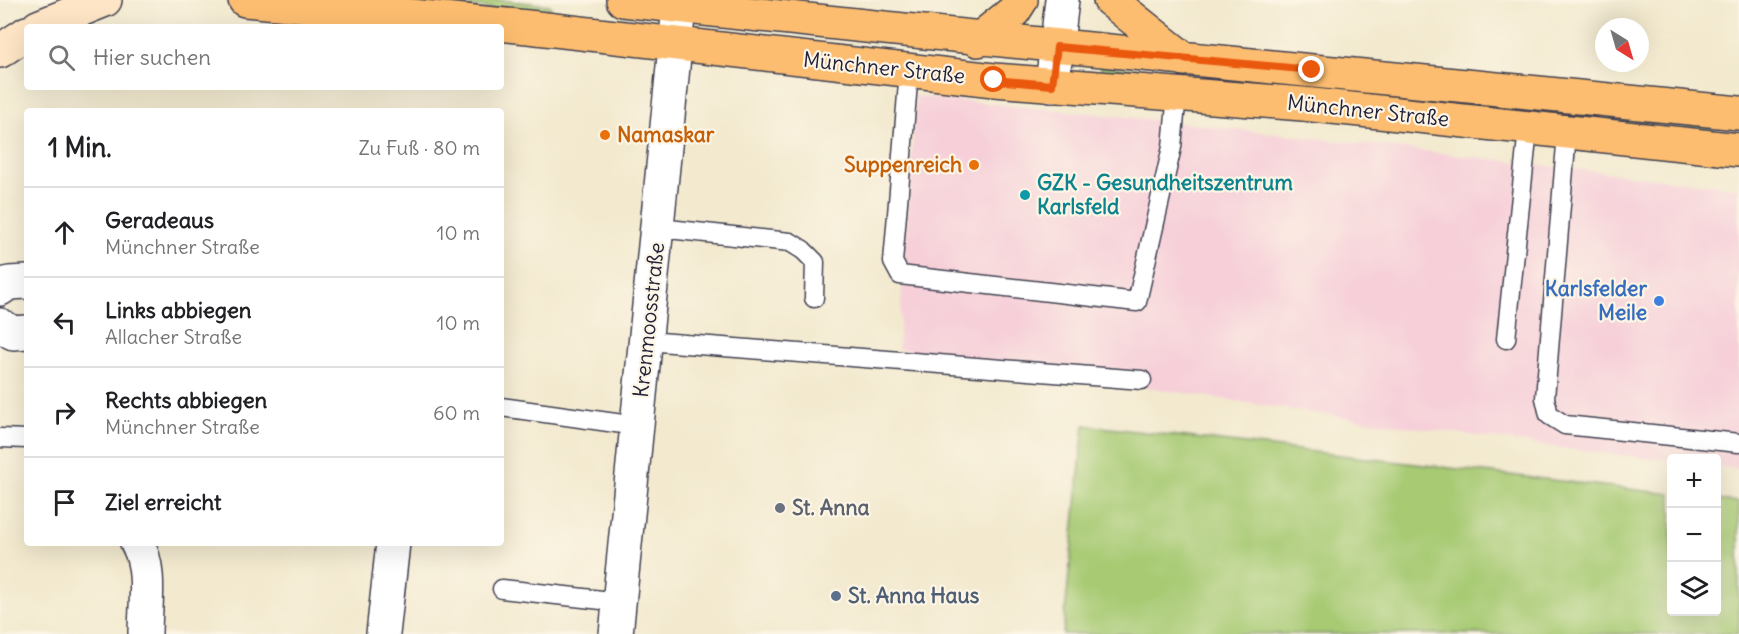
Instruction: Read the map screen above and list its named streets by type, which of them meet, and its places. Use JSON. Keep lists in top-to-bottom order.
{
  "streets": {
    "main road": ["Münchner Straße"],
    "street": ["Krenmoosstraße"]
  },
  "crossings": [
    ["Münchner Straße", "Krenmoosstraße"]
  ],
  "places": [
    "Namaskar",
    "Suppenreich",
    "GZK - Gesundheitszentrum Karlsfeld",
    "Karlsfelder Meile",
    "St. Anna",
    "St. Anna Haus"
  ],
  "north": "bottom right",
  "page": {
    "search": "Hier suchen",
    "heading": ["1 Min.", "Zu Fuß · 80 m"],
    "list": [
      ["Geradeaus", "Münchner Straße", "10 m"],
      ["Links abbiegen", "Allacher Straße", "10 m"],
      ["Rechts abbiegen", "Münchner Straße", "60 m"],
      "Ziel erreicht"
    ],
    "map_buttons": ["+", "−"]
  }
}
